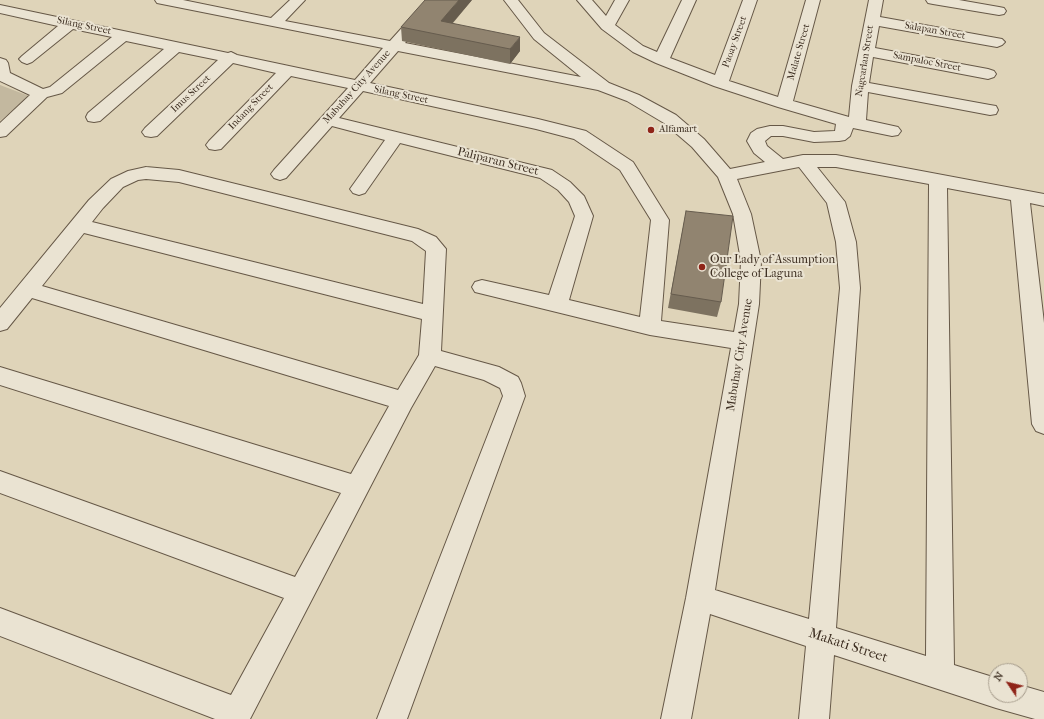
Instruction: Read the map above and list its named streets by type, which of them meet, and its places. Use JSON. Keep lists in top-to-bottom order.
{
  "streets": {
    "street": [
      "Silang Street",
      "Salapan Street",
      "Paoay Street",
      "Malate Street",
      "Nagcarlan Street",
      "Sampaloc Street",
      "Mabuhay City Avenue",
      "Imus Street",
      "Indang Street",
      "Paliparan Street",
      "Makati Street"
    ]
  },
  "crossings": [
    ["Silang Street", "Mabuhay City Avenue"],
    ["Silang Street", "Imus Street"],
    ["Silang Street", "Indang Street"],
    ["Salapan Street", "Nagcarlan Street"],
    ["Nagcarlan Street", "Sampaloc Street"],
    ["Mabuhay City Avenue", "Paliparan Street"],
    ["Mabuhay City Avenue", "Makati Street"]
  ],
  "places": ["Alfamart", "Our Lady of Assumption College of Laguna"],
  "north": "top left"
}
